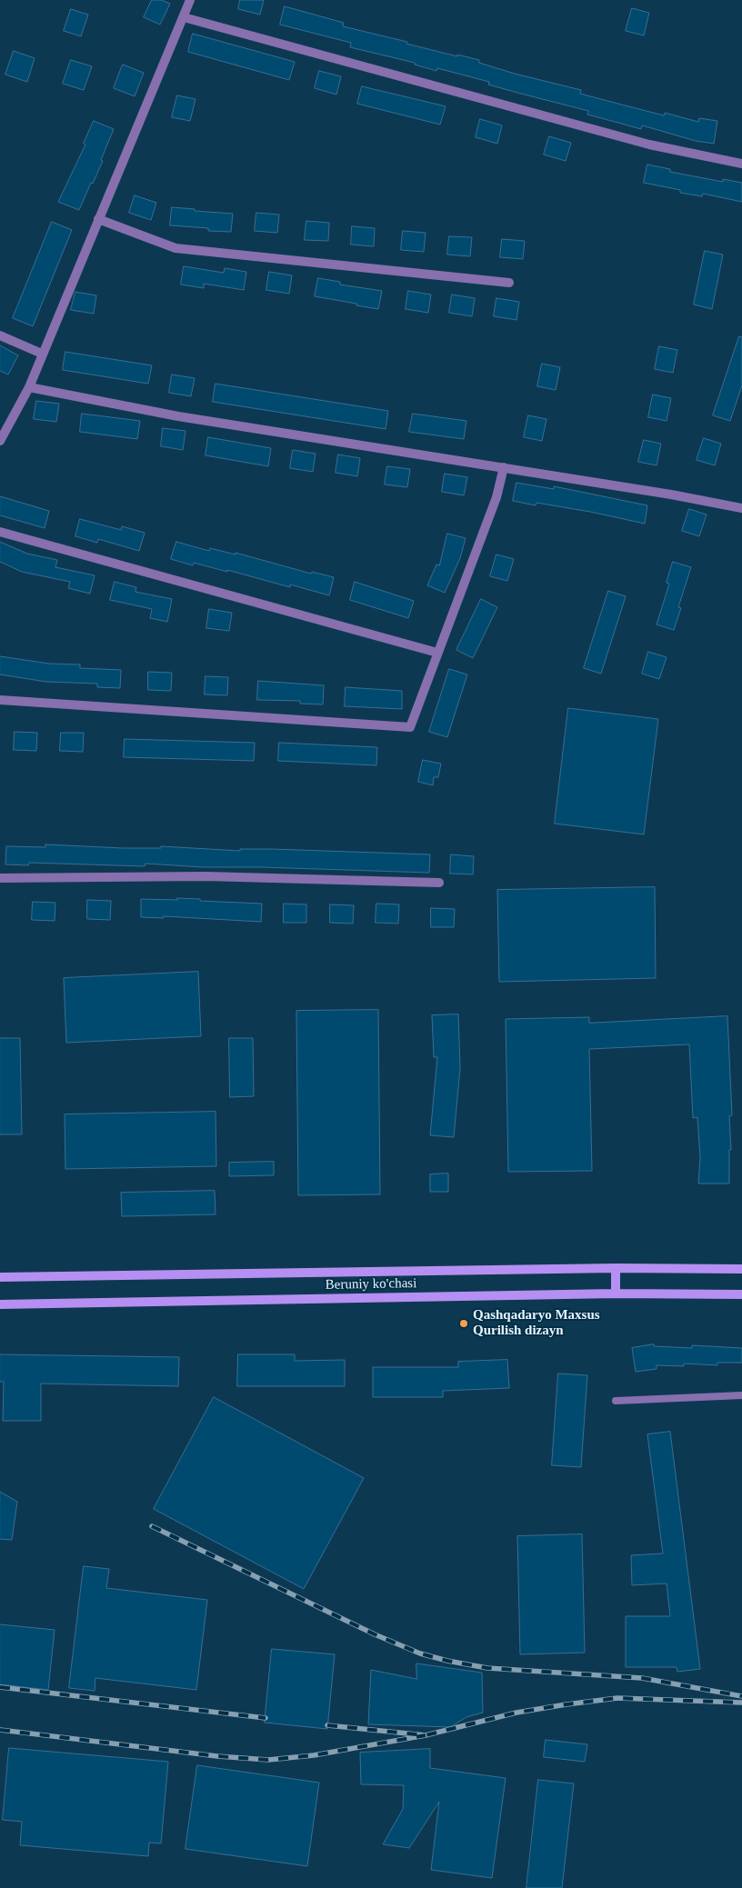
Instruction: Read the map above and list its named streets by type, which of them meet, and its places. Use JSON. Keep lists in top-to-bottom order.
{
  "streets": {
    "main road": ["Beruniy ko'chasi"]
  },
  "places": ["Qashqadaryo Maxsus Qurilish dizayn"]
}
